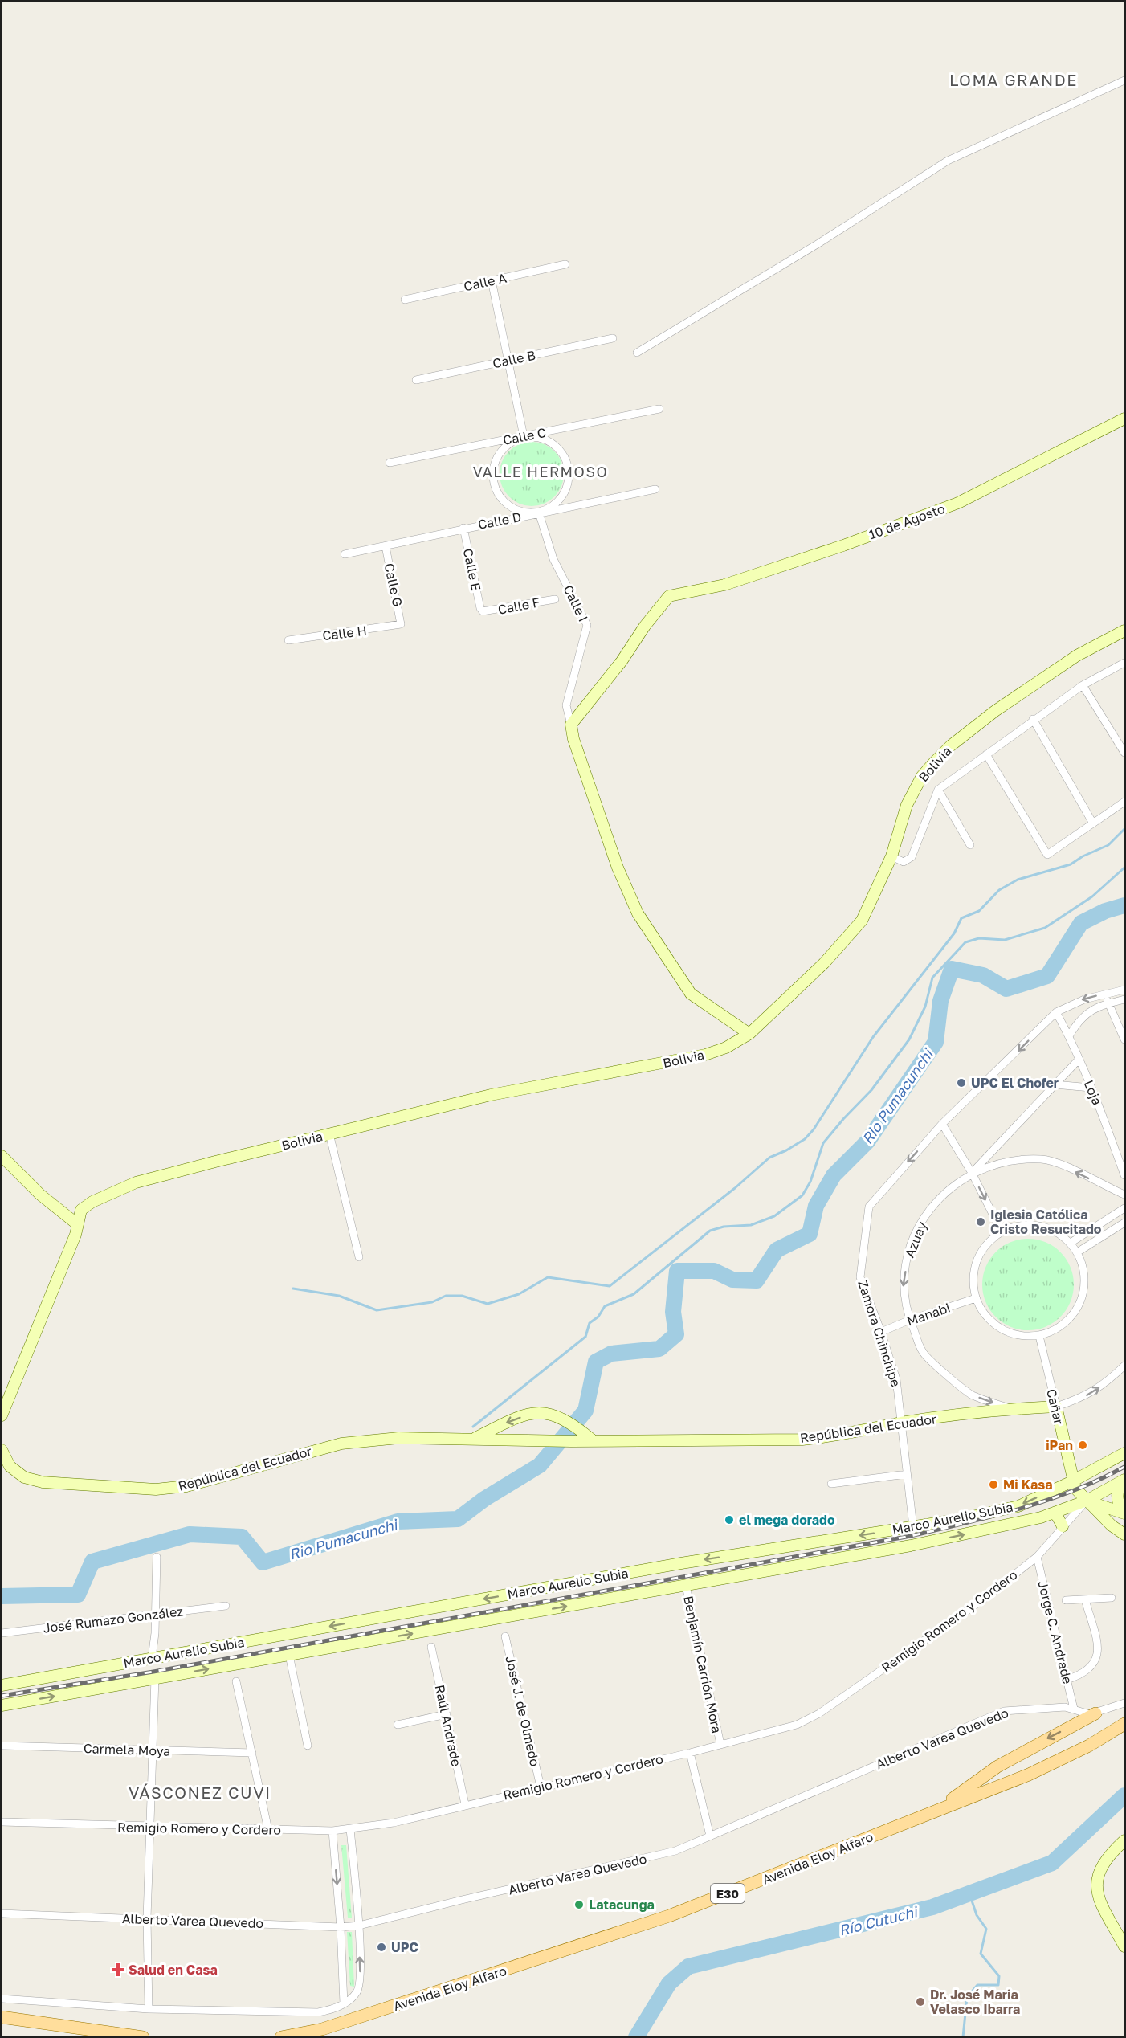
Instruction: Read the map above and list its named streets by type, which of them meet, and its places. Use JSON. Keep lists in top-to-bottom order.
{
  "streets": {
    "main road": ["Avenida Eloy Alfaro", "E30"],
    "street": [
      "Calle A",
      "Calle B",
      "Calle C",
      "Calle D",
      "10 de Agosto",
      "Calle E",
      "Calle G",
      "Calle I",
      "Calle F",
      "Calle H",
      "Bolivia",
      "Loja",
      "Azuay",
      "Manabi",
      "Zamora Chinchipe",
      "Cañar",
      "República del Ecuador",
      "Marco Aurelio Subia",
      "José Rumazo González",
      "Remigio Romero y Cordero",
      "Jorge C. Andrade",
      "Benjamín Carrión Mora",
      "José J. de Olmedo",
      "Raúl Andrade",
      "Alberto Varea Quevedo",
      "Carmela Moya"
    ]
  },
  "crossings": [
    ["Calle C", "Calle D"],
    ["Calle C", "Calle I"],
    ["Calle D", "Calle E"],
    ["Calle D", "Calle G"],
    ["Calle D", "Calle I"],
    ["10 de Agosto", "Calle I"],
    ["Calle E", "Calle F"],
    ["Calle G", "Calle H"],
    ["Loja", "Zamora Chinchipe"],
    ["Azuay", "Manabi"],
    ["Azuay", "República del Ecuador"],
    ["Manabi", "Zamora Chinchipe"],
    ["Manabi", "Cañar"],
    ["Zamora Chinchipe", "República del Ecuador"],
    ["Zamora Chinchipe", "Marco Aurelio Subia"],
    ["Cañar", "República del Ecuador"],
    ["Cañar", "Marco Aurelio Subia"],
    ["Cañar", "Remigio Romero y Cordero"],
    ["Marco Aurelio Subia", "Remigio Romero y Cordero"],
    ["Marco Aurelio Subia", "Benjamín Carrión Mora"],
    ["Remigio Romero y Cordero", "Jorge C. Andrade"],
    ["Remigio Romero y Cordero", "Benjamín Carrión Mora"],
    ["Remigio Romero y Cordero", "José J. de Olmedo"],
    ["Remigio Romero y Cordero", "Raúl Andrade"],
    ["Jorge C. Andrade", "Alberto Varea Quevedo"]
  ],
  "districts": ["LOMA GRANDE", "VALLE HERMOSO", "VÁSCONEZ CUVI"],
  "water": ["Rio Pumacunchi", "Río Cutuchi"],
  "places": {
    "other": [
      "UPC El Chofer",
      "Iglesia Católica Cristo Resucitado",
      "iPan",
      "Mi Kasa",
      "el mega dorado",
      "Latacunga",
      "UPC",
      "Dr. José Maria Velasco Ibarra"
    ],
    "health": ["Salud en Casa"]
  }
}
